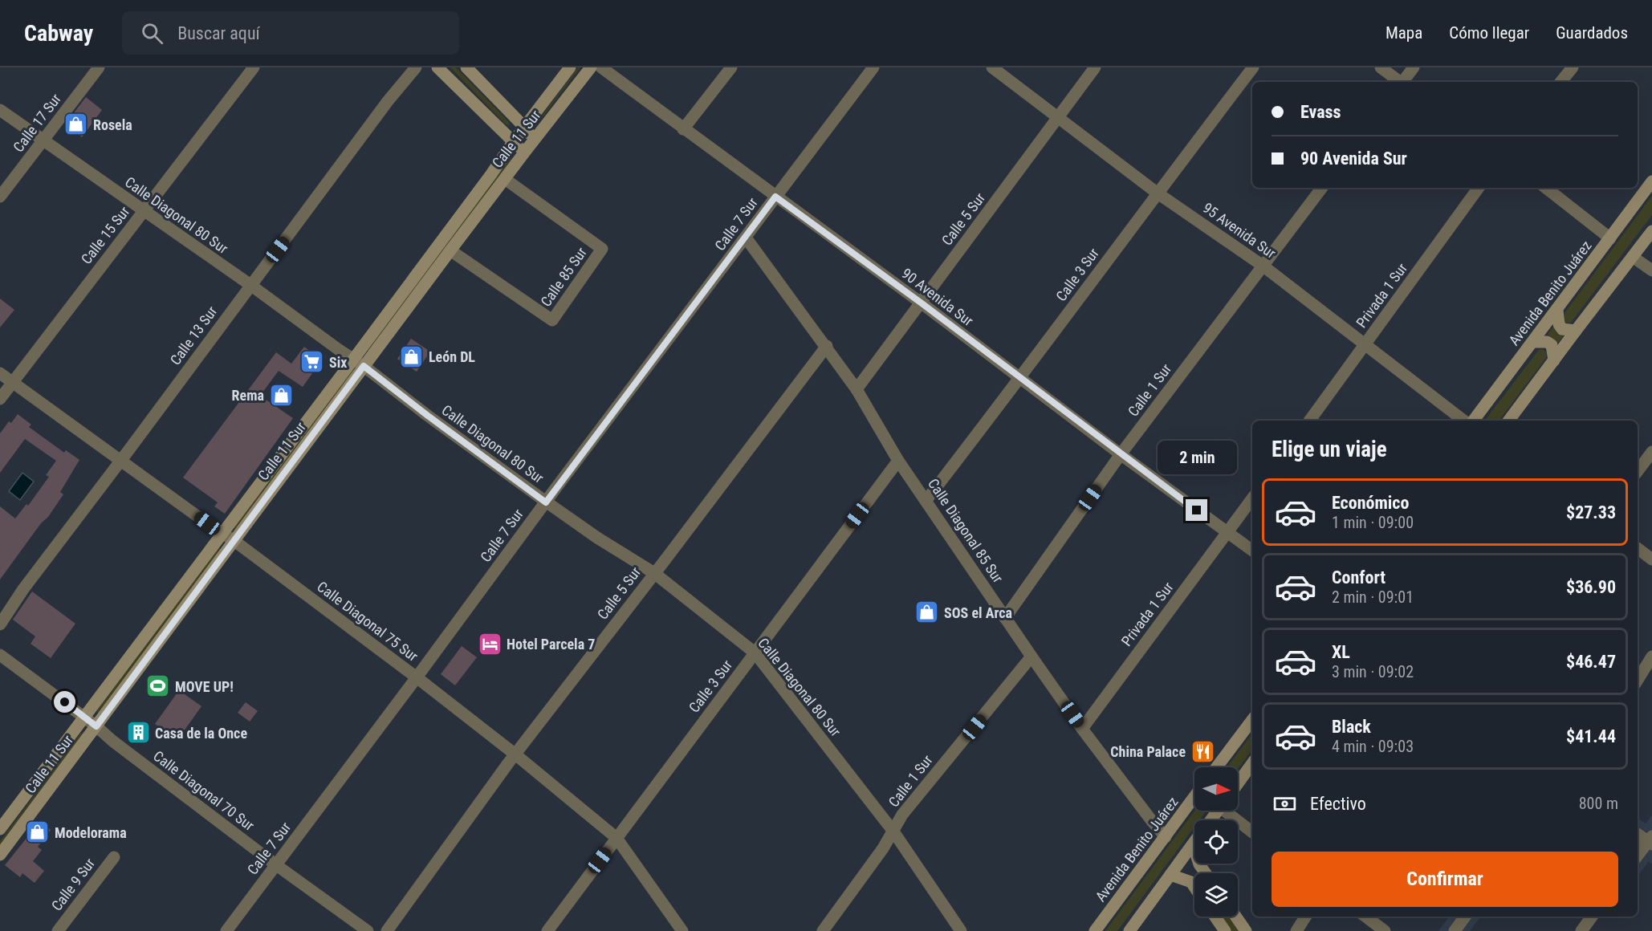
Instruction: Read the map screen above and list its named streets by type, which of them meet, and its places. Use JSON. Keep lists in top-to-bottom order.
{
  "streets": {
    "main road": ["Calle 11 Sur", "Avenida Benito Juárez"],
    "street": [
      "Calle 17 Sur",
      "Calle Diagonal 80 Sur",
      "Calle 5 Sur",
      "Calle 7 Sur",
      "95 Avenida Sur",
      "Calle 15 Sur",
      "Calle 3 Sur",
      "Calle 85 Sur",
      "Privada 1 Sur",
      "90 Avenida Sur",
      "Calle 13 Sur",
      "Calle 1 Sur",
      "Calle Diagonal 85 Sur",
      "Calle Diagonal 75 Sur",
      "Calle Diagonal 70 Sur",
      "Calle 9 Sur"
    ]
  },
  "crossings": [
    ["Calle 17 Sur", "Calle Diagonal 80 Sur"],
    ["Calle 11 Sur", "Calle Diagonal 80 Sur"],
    ["Calle 11 Sur", "Calle 85 Sur"],
    ["Calle 11 Sur", "Calle Diagonal 75 Sur"],
    ["Calle 11 Sur", "Calle Diagonal 70 Sur"],
    ["Calle Diagonal 80 Sur", "Calle 5 Sur"],
    ["Calle Diagonal 80 Sur", "Calle 7 Sur"],
    ["Calle Diagonal 80 Sur", "Calle 15 Sur"],
    ["Calle Diagonal 80 Sur", "Calle 3 Sur"],
    ["Calle Diagonal 80 Sur", "Calle 13 Sur"],
    ["Calle Diagonal 80 Sur", "Calle 1 Sur"],
    ["Calle 5 Sur", "95 Avenida Sur"],
    ["Calle 5 Sur", "90 Avenida Sur"],
    ["Calle 5 Sur", "Calle Diagonal 85 Sur"],
    ["Calle 5 Sur", "Calle Diagonal 75 Sur"],
    ["Calle 7 Sur", "90 Avenida Sur"],
    ["Calle 7 Sur", "Calle Diagonal 85 Sur"],
    ["Calle 7 Sur", "Calle Diagonal 75 Sur"],
    ["Calle 7 Sur", "Calle Diagonal 70 Sur"],
    ["95 Avenida Sur", "Calle 3 Sur"],
    ["95 Avenida Sur", "Privada 1 Sur"],
    ["95 Avenida Sur", "Calle 1 Sur"],
    ["Calle 15 Sur", "Calle Diagonal 75 Sur"],
    ["Calle 3 Sur", "90 Avenida Sur"],
    ["Calle 3 Sur", "Calle Diagonal 85 Sur"],
    ["Calle 3 Sur", "Calle Diagonal 75 Sur"],
    ["Avenida Benito Juárez", "Calle Diagonal 85 Sur"],
    ["Privada 1 Sur", "90 Avenida Sur"],
    ["Privada 1 Sur", "Calle Diagonal 85 Sur"],
    ["90 Avenida Sur", "Calle 1 Sur"],
    ["Calle 13 Sur", "Calle Diagonal 75 Sur"],
    ["Calle 1 Sur", "Calle Diagonal 85 Sur"]
  ],
  "places": {
    "shop": [
      "Rosela",
      "León DL",
      "Rema",
      "SOS el Arca",
      "Modelorama"
    ],
    "supermarket": ["Six"],
    "hotel": ["Hotel Parcela 7"],
    "sports": ["MOVE UP!"],
    "building": ["Casa de la Once"],
    "restaurant": ["China Palace"]
  },
  "north": "right",
  "page": {
    "header": "Cabway",
    "search": "Buscar aquí",
    "nav": ["Mapa", "Cómo llegar", "Guardados"],
    "banner": ["Evass", "90 Avenida Sur"],
    "heading": "Elige un viaje",
    "bubble": "2 min",
    "list": [
      {
        "name": "Económico",
        "note": "1 min · 09:00",
        "value": "$27.33"
      },
      {
        "name": "Confort",
        "note": "2 min · 09:01",
        "value": "$36.90"
      },
      {
        "name": "XL",
        "note": "3 min · 09:02",
        "value": "$46.47"
      },
      {
        "name": "Black",
        "note": "4 min · 09:03",
        "value": "$41.44"
      }
    ],
    "pay": ["Efectivo", "800 m"],
    "buttons": "Confirmar"
  }
}
